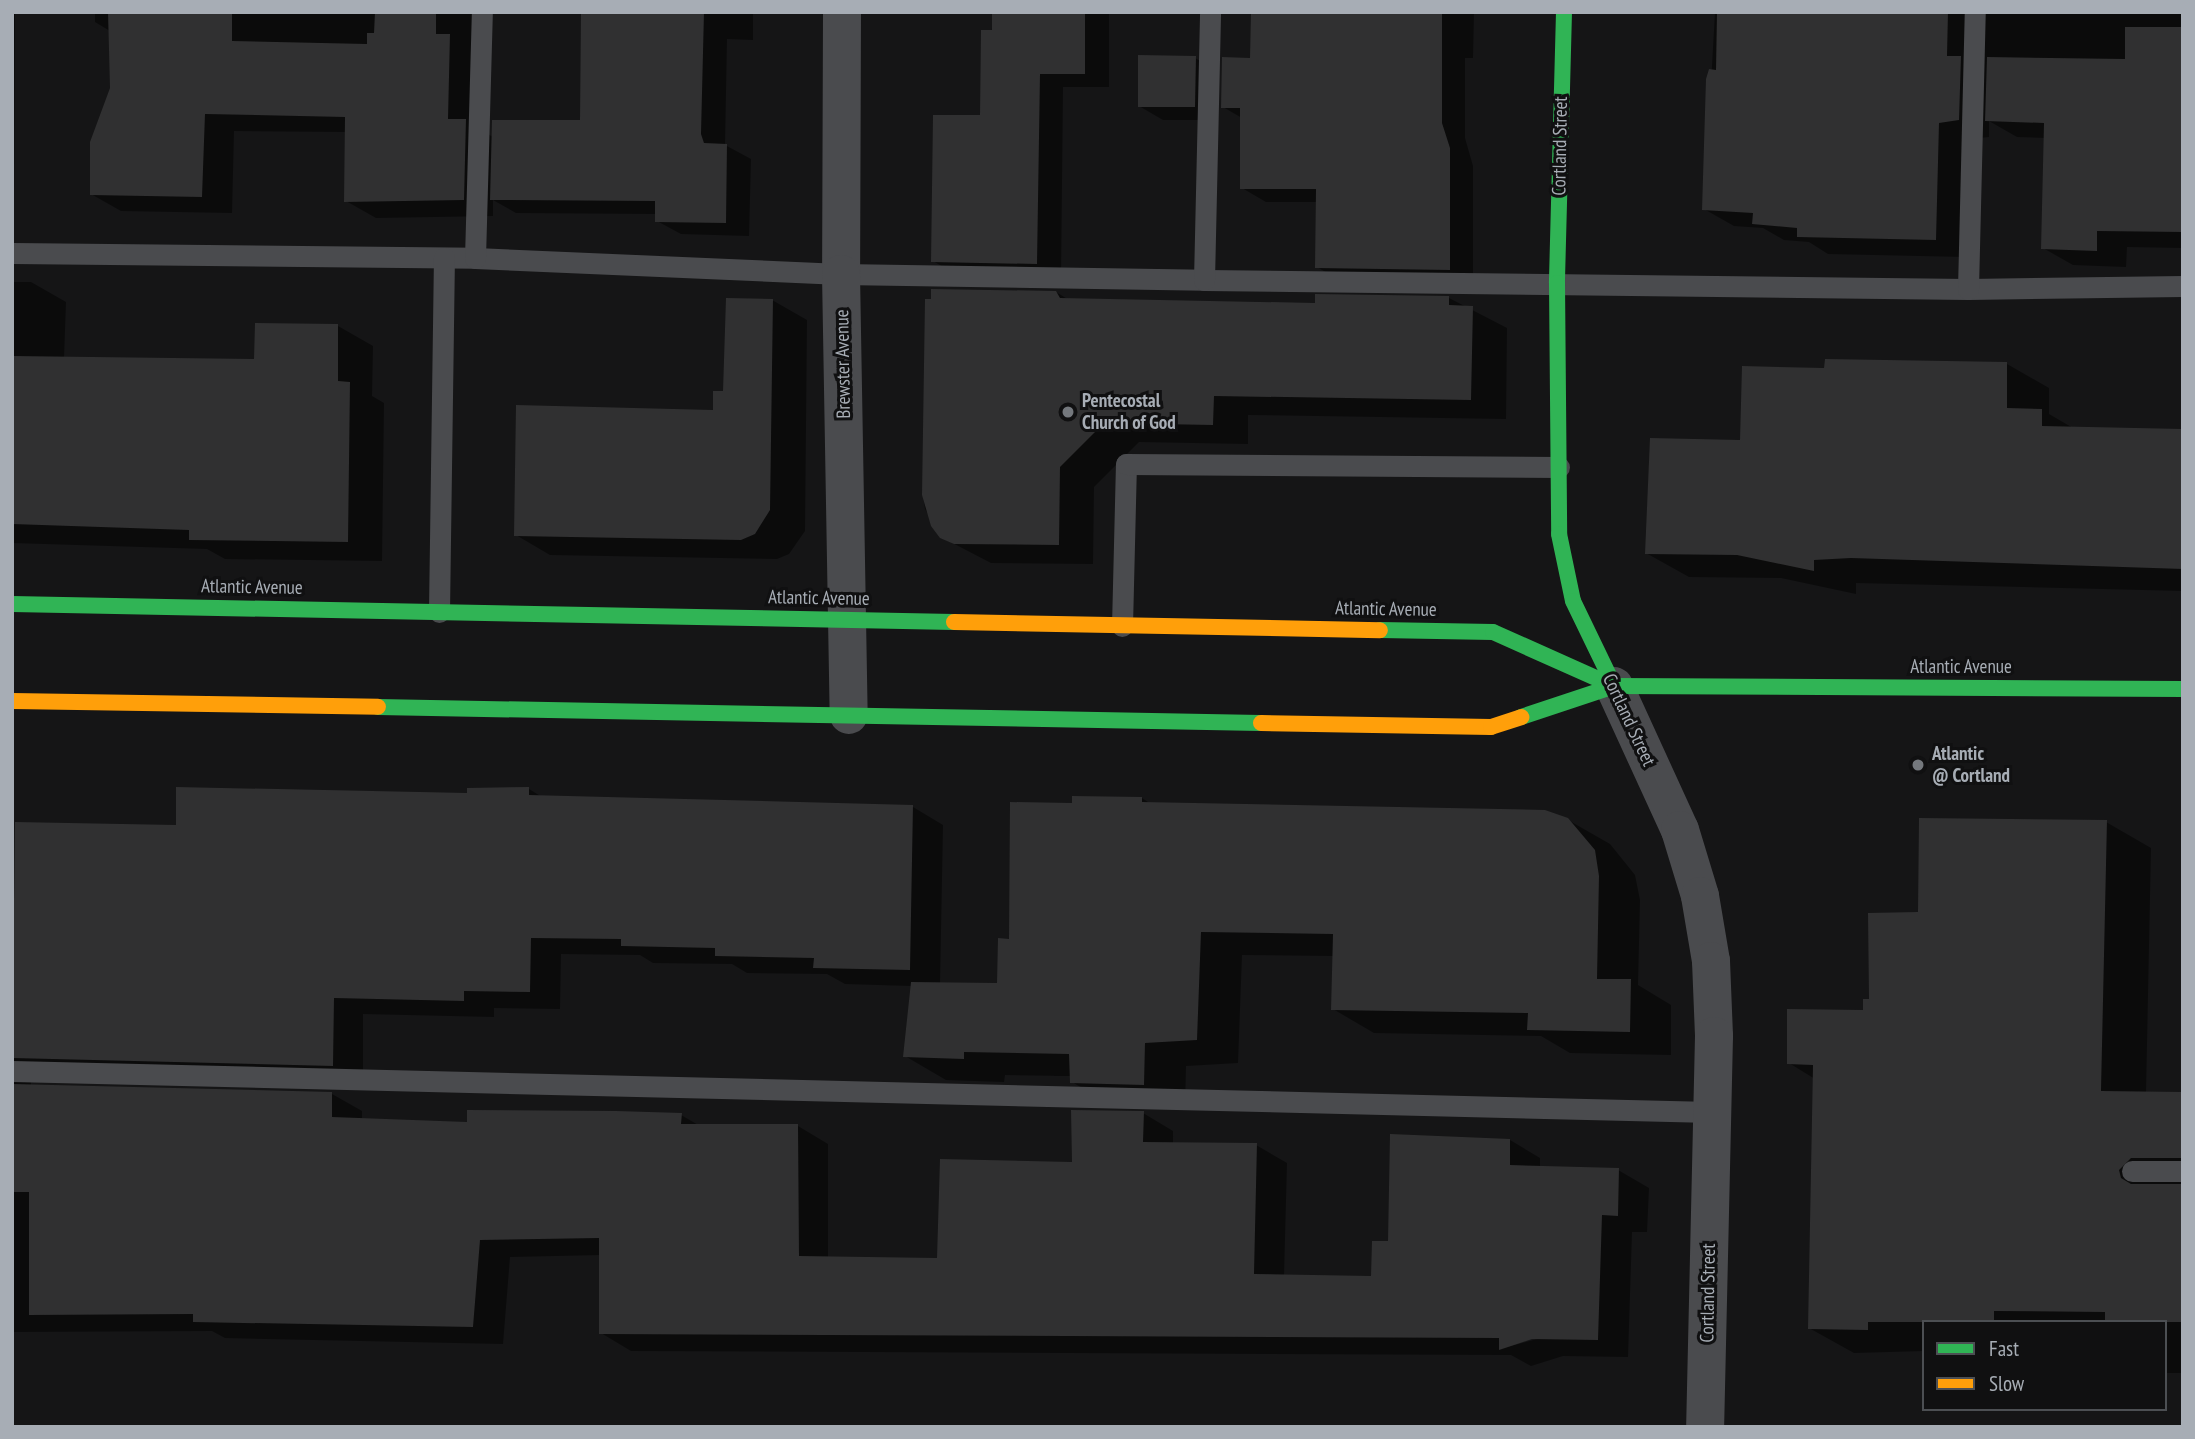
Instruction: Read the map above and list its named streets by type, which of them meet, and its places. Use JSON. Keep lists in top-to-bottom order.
{
  "streets": {
    "main road": ["Cortland Street", "Atlantic Avenue"],
    "street": ["Brewster Avenue"]
  },
  "crossings": [
    ["Cortland Street", "Atlantic Avenue"],
    ["Brewster Avenue", "Atlantic Avenue"]
  ],
  "places": ["Pentecostal Church of God", "Atlantic @ Cortland"],
  "legend": ["Fast", "Slow"]
}
